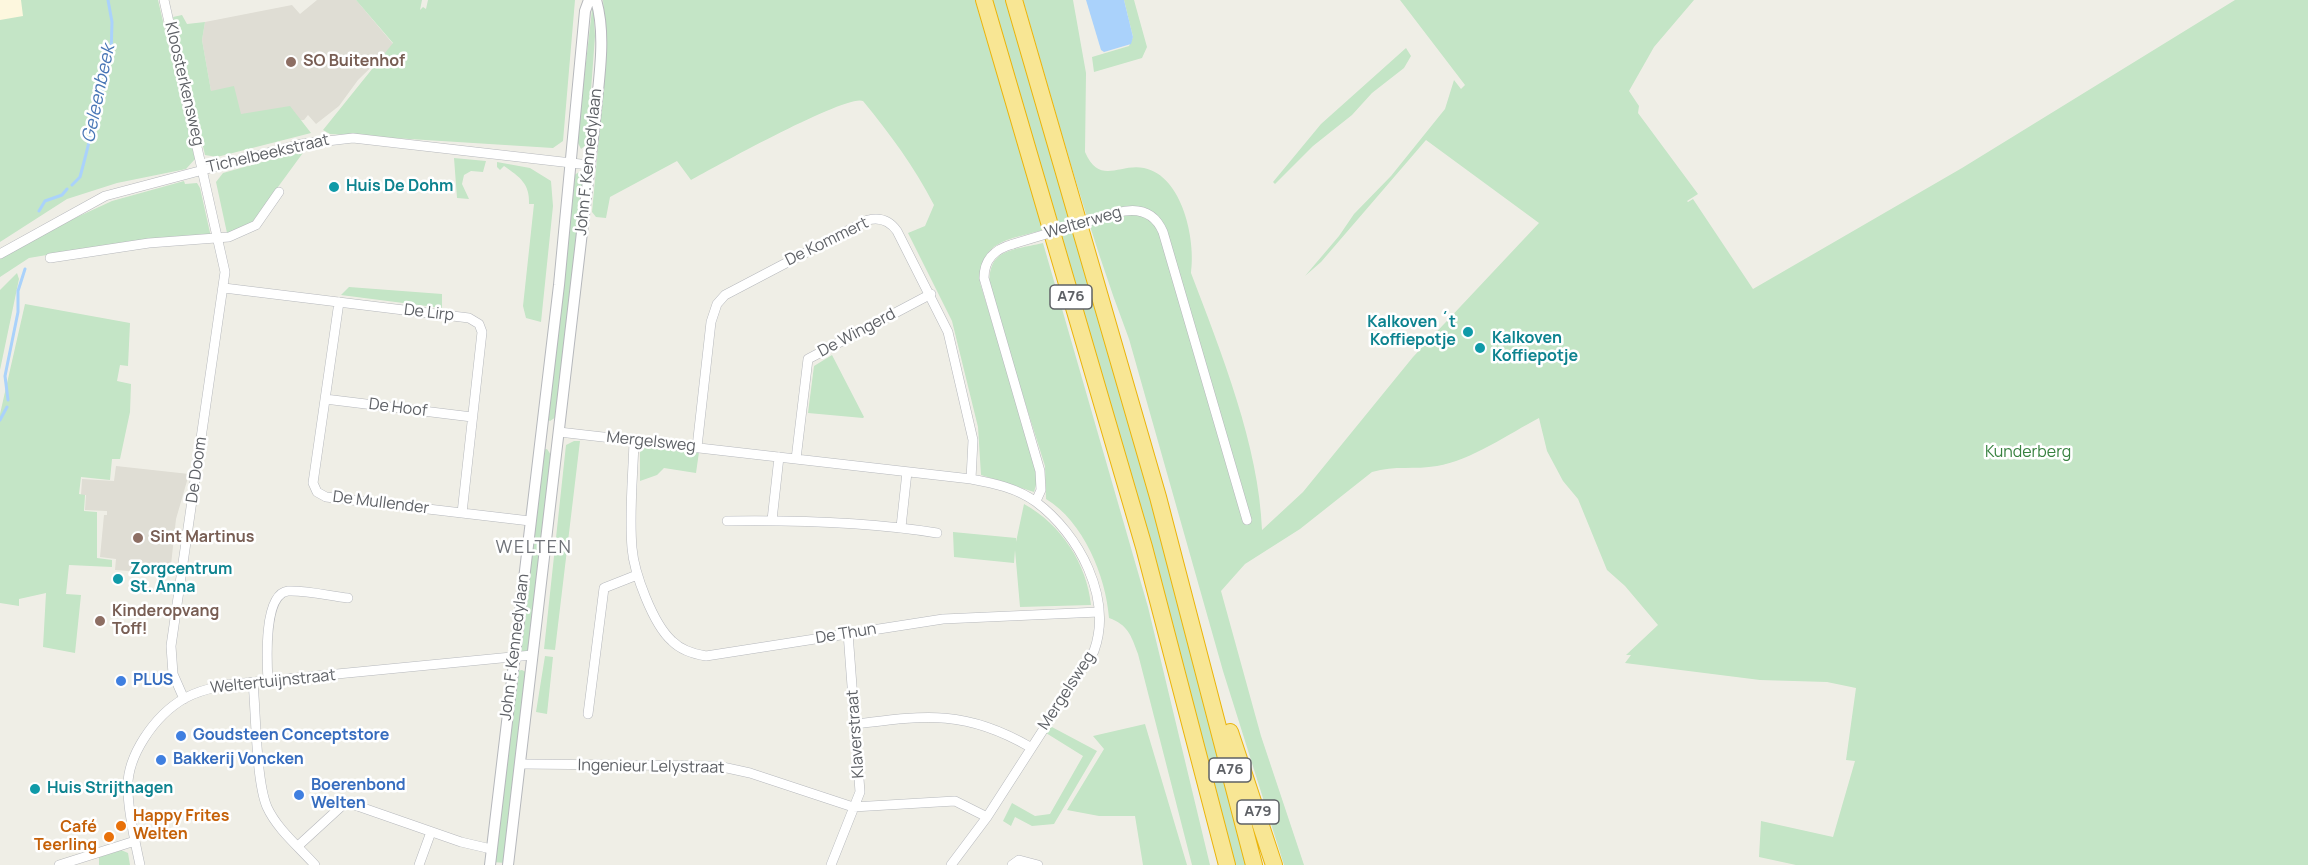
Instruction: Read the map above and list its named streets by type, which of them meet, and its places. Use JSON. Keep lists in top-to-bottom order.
{
  "streets": {
    "highway": ["A76", "A79"],
    "street": [
      "Kloosterkensweg",
      "Tichelbeekstraat",
      "John F. Kennedylaan",
      "Welterweg",
      "De Kommert",
      "De Lirp",
      "De Wingerd",
      "De Hoof",
      "Mergelsweg",
      "De Doom",
      "De Mullender",
      "De Thun",
      "Weltertuijnstraat",
      "Klaverstraat",
      "Ingenieur Lelystraat"
    ]
  },
  "crossings": [
    ["Kloosterkensweg", "Tichelbeekstraat"],
    ["Kloosterkensweg", "De Doom"],
    ["Tichelbeekstraat", "John F. Kennedylaan"],
    ["Tichelbeekstraat", "De Doom"],
    ["John F. Kennedylaan", "Mergelsweg"],
    ["John F. Kennedylaan", "De Mullender"],
    ["John F. Kennedylaan", "Weltertuijnstraat"],
    ["John F. Kennedylaan", "Ingenieur Lelystraat"],
    ["Welterweg", "Mergelsweg"],
    ["De Kommert", "De Wingerd"],
    ["De Kommert", "Mergelsweg"],
    ["A76", "A79"],
    ["De Lirp", "De Hoof"],
    ["De Lirp", "De Doom"],
    ["De Lirp", "De Mullender"],
    ["De Wingerd", "Mergelsweg"],
    ["De Hoof", "De Mullender"],
    ["Mergelsweg", "De Thun"],
    ["Mergelsweg", "Ingenieur Lelystraat"],
    ["De Doom", "Weltertuijnstraat"],
    ["De Thun", "Klaverstraat"],
    ["Klaverstraat", "Ingenieur Lelystraat"]
  ],
  "districts": ["WELTEN"],
  "water": ["Geleenbeek"],
  "parks": ["Kunderberg"],
  "places": [
    "SO Buitenhof",
    "Huis De Dohm",
    "Kalkoven ´t Koffiepotje",
    "Kalkoven Koffiepotje",
    "Sint Martinus",
    "Zorgcentrum St. Anna",
    "Kinderopvang Toff!",
    "PLUS",
    "Goudsteen Conceptstore",
    "Bakkerij Voncken",
    "Huis Strijthagen",
    "Boerenbond Welten",
    "Happy Frites Welten",
    "Café Teerling"
  ]
}
